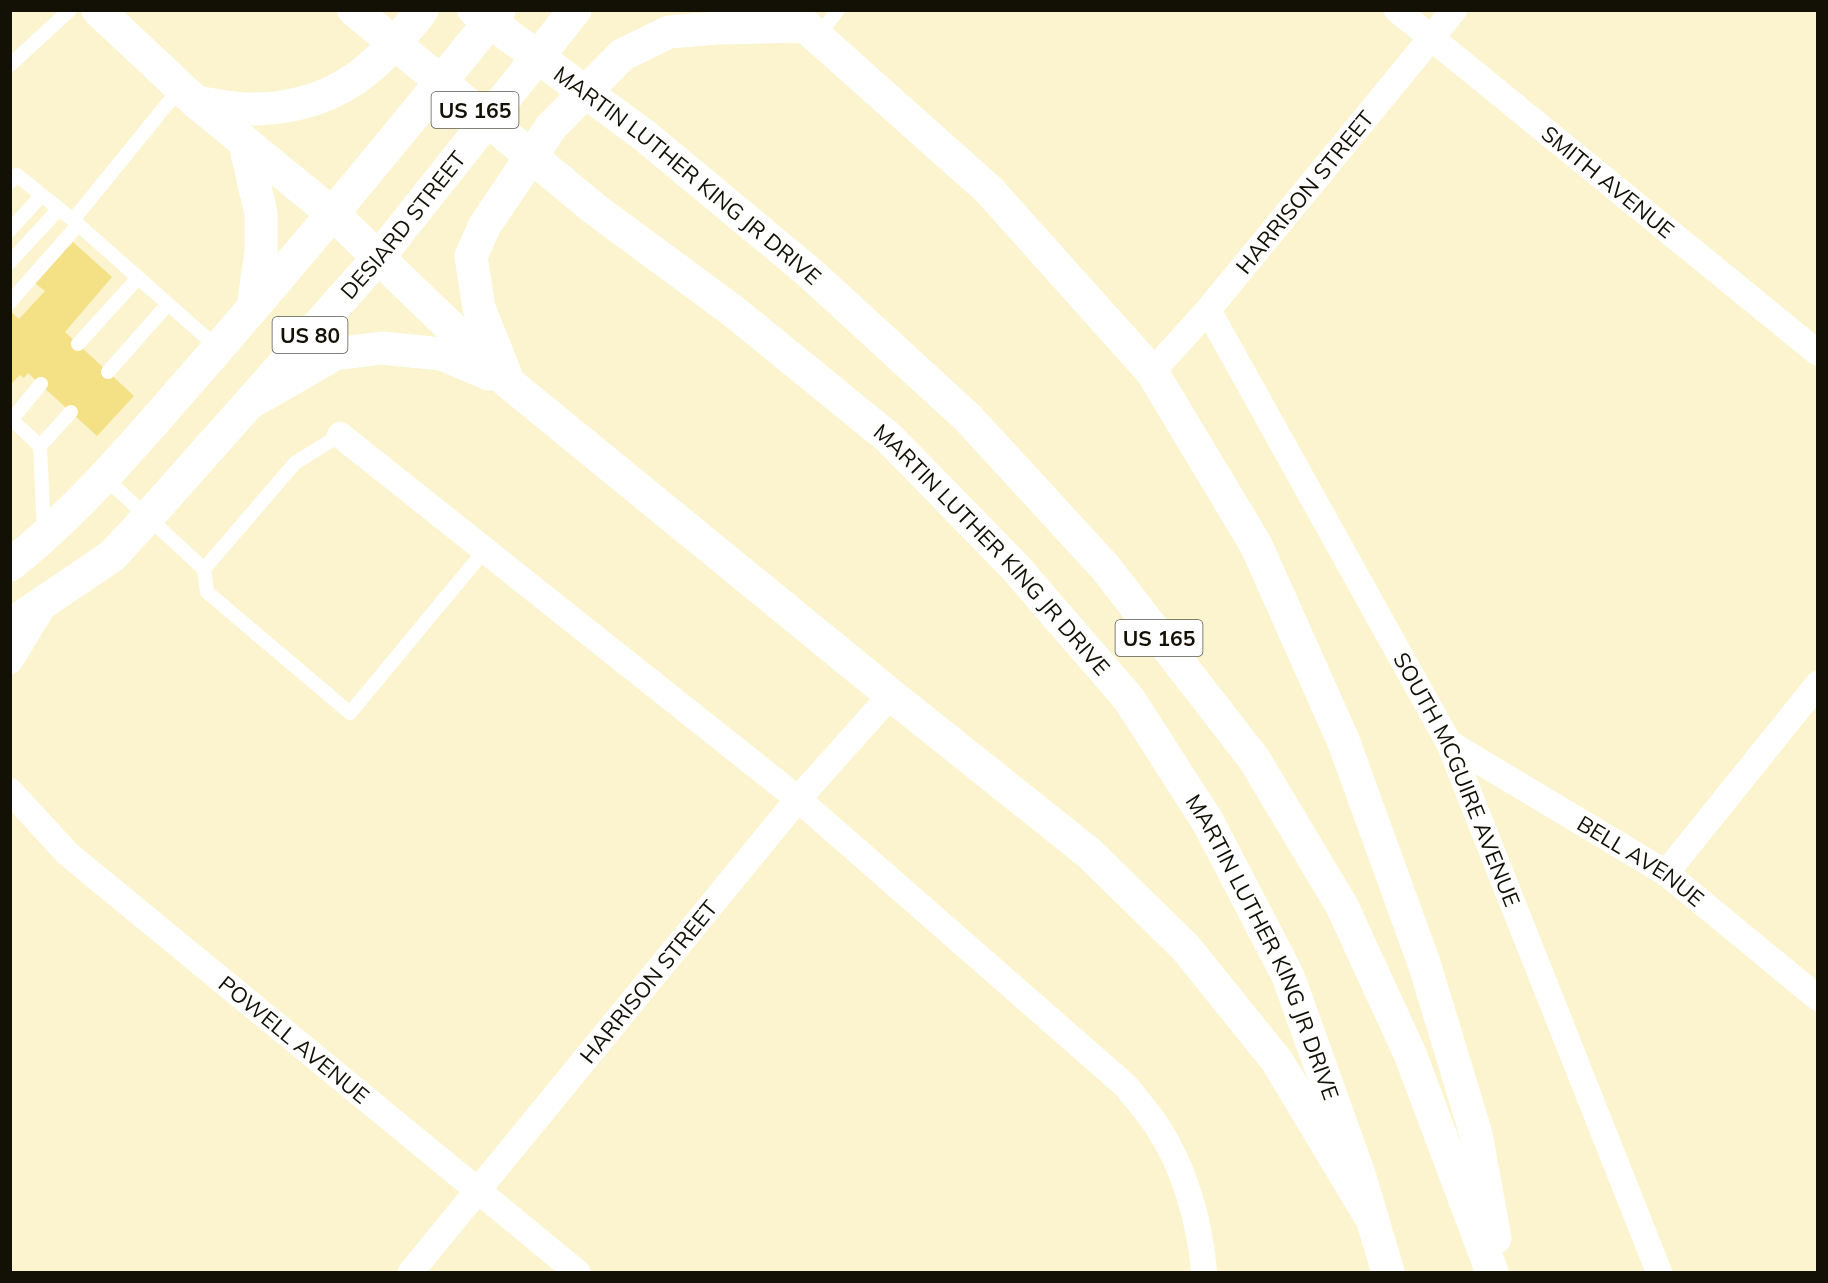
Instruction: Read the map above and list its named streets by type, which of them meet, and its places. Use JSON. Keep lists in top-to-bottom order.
{
  "streets": {
    "main road": [
      "US 165",
      "MARTIN LUTHER KING JR DRIVE",
      "DESIARD STREET",
      "US 80"
    ],
    "street": [
      "SMITH AVENUE",
      "HARRISON STREET",
      "SOUTH MCGUIRE AVENUE",
      "BELL AVENUE",
      "POWELL AVENUE"
    ]
  },
  "crossings": [
    ["SMITH AVENUE", "HARRISON STREET"],
    ["HARRISON STREET", "SOUTH MCGUIRE AVENUE"],
    ["HARRISON STREET", "POWELL AVENUE"],
    ["SOUTH MCGUIRE AVENUE", "BELL AVENUE"]
  ]
}
